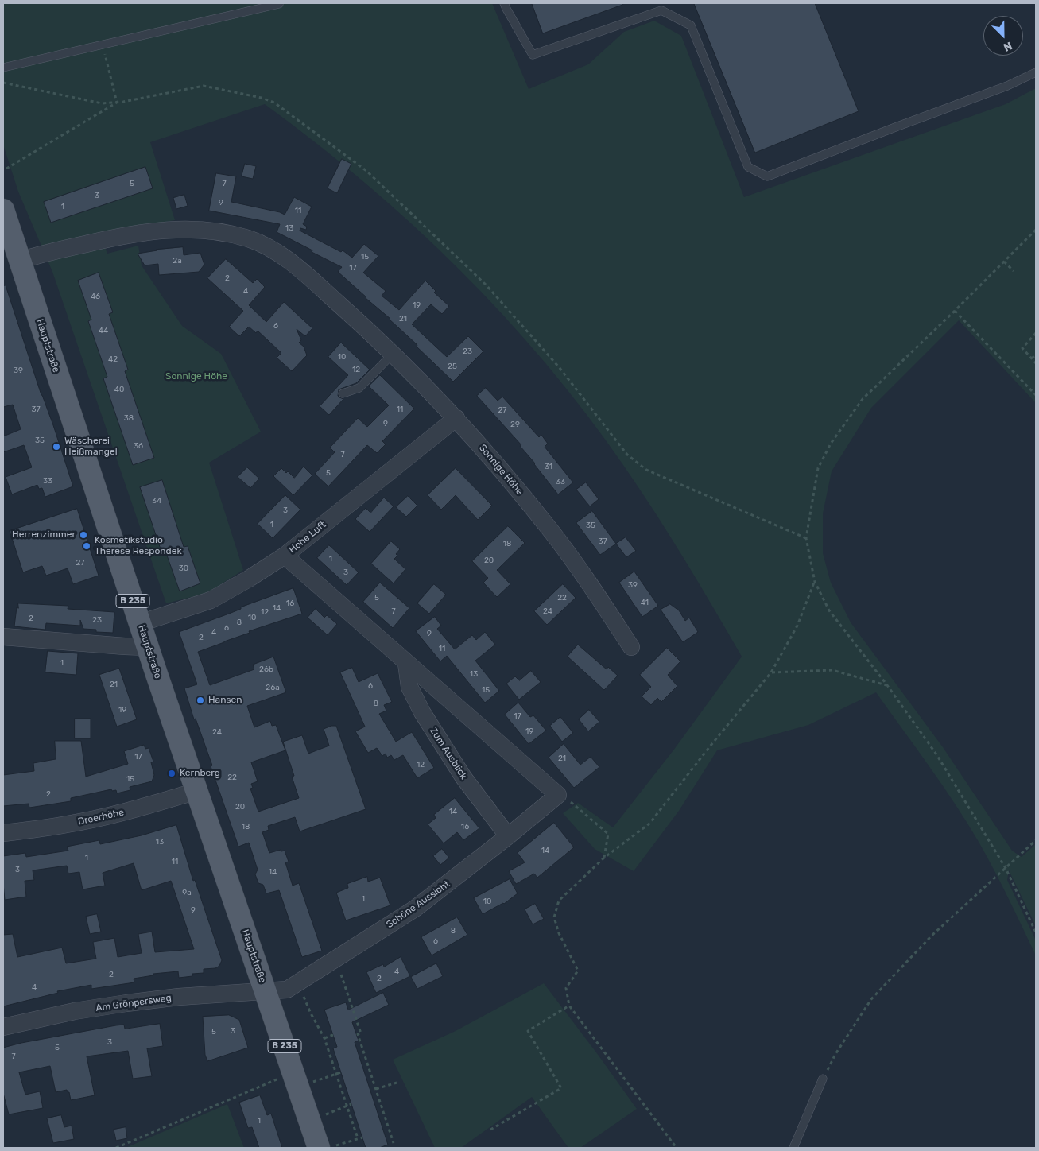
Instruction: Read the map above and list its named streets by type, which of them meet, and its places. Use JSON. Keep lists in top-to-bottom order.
{
  "streets": {
    "main road": ["Hauptstraße", "B 235"],
    "street": [
      "Sonnige Höhe",
      "Hohe Luft",
      "Zum Ausblick",
      "Dreerhöhe",
      "Schöne Aussicht",
      "Am Gröppersweg"
    ]
  },
  "crossings": [
    ["Hauptstraße", "Sonnige Höhe"],
    ["Hauptstraße", "Hohe Luft"],
    ["Hauptstraße", "B 235"],
    ["Hauptstraße", "Dreerhöhe"],
    ["Hauptstraße", "Schöne Aussicht"],
    ["Hauptstraße", "Am Gröppersweg"],
    ["Sonnige Höhe", "Hohe Luft"],
    ["Zum Ausblick", "Schöne Aussicht"],
    ["Schöne Aussicht", "Am Gröppersweg"]
  ],
  "parks": ["Sonnige Höhe"],
  "places": [
    "Wäscherei Heißmangel",
    "Herrenzimmer",
    "Kosmetikstudio Therese Respondek",
    "Hansen",
    "Kernberg"
  ],
  "house_numbers": [
    "5",
    "7",
    "3",
    "9",
    "1",
    "11",
    "13",
    "15",
    "2a",
    "17",
    "2",
    "4",
    "46",
    "19",
    "21",
    "6",
    "44",
    "23",
    "10",
    "42",
    "25",
    "12",
    "39",
    "40",
    "37",
    "11",
    "27",
    "38",
    "9",
    "29",
    "35",
    "36",
    "7",
    "31",
    "5",
    "33",
    "33",
    "34",
    "3",
    "1",
    "35",
    "37",
    "18",
    "1",
    "20",
    "27",
    "30",
    "3",
    "39",
    "5",
    "22",
    "41",
    "16",
    "14",
    "7",
    "24",
    "12",
    "10",
    "2",
    "23",
    "8",
    "6",
    "4",
    "9",
    "2",
    "11",
    "1",
    "26b",
    "13",
    "21",
    "6",
    "26a",
    "15",
    "8",
    "19",
    "17",
    "19",
    "24",
    "17",
    "21",
    "12",
    "22",
    "15",
    "2",
    "20",
    "14",
    "18",
    "16",
    "13",
    "14",
    "1",
    "11",
    "3",
    "14",
    "9a",
    "1",
    "10",
    "9",
    "8",
    "6",
    "4",
    "2",
    "2",
    "4",
    "3",
    "5",
    "3",
    "5",
    "7",
    "1"
  ],
  "north": "bottom right"
}
